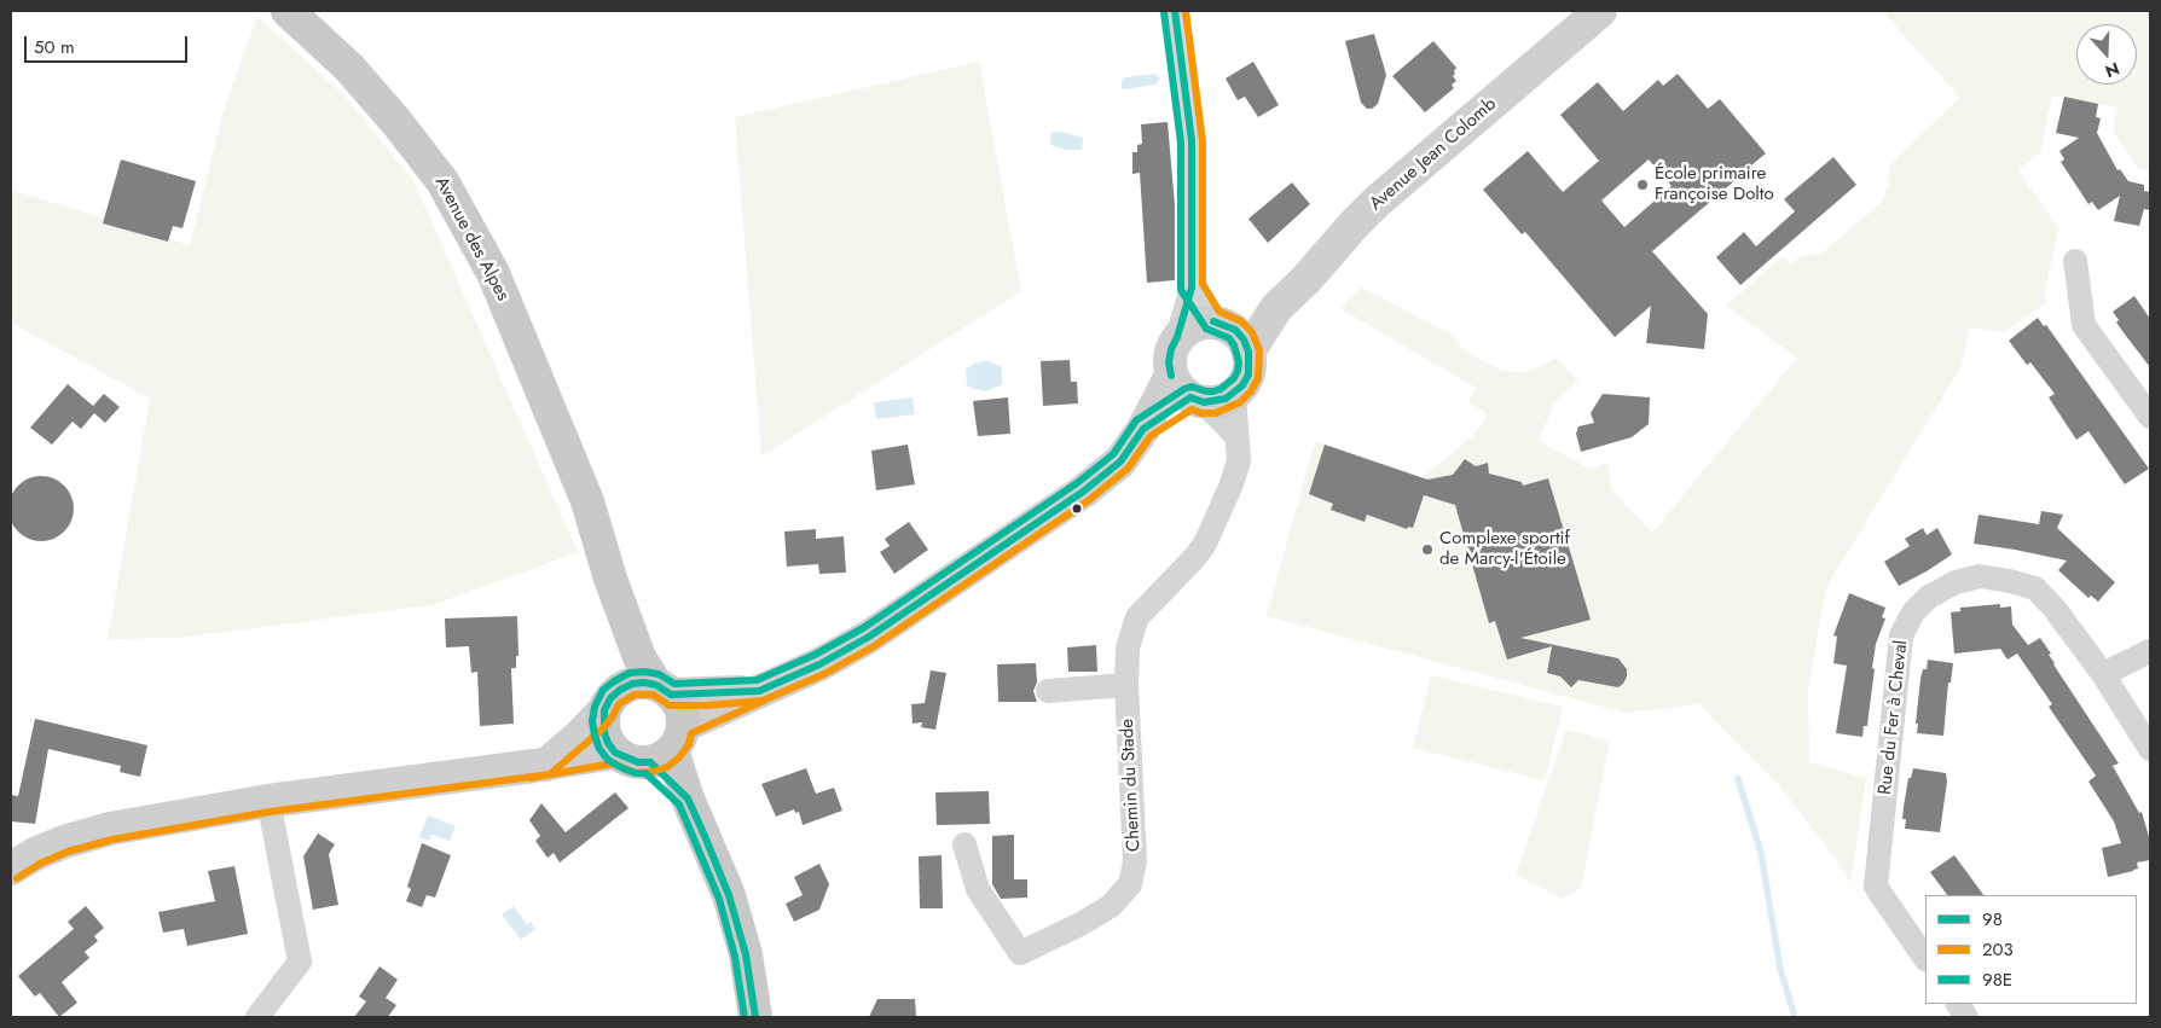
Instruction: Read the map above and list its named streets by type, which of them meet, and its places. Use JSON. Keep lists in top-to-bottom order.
{
  "streets": {
    "main road": ["Avenue des Alpes"],
    "street": ["Avenue Jean Colomb", "Rue du Fer à Cheval", "Chemin du Stade"]
  },
  "crossings": [
    ["Avenue Jean Colomb", "Chemin du Stade"]
  ],
  "places": ["École primaire Françoise Dolto", "Complexe sportif de Marcy-l'Étoile"],
  "lines": ["transit line 98", "transit line 203", "transit line 98E"],
  "legend": ["98", "203", "98E"],
  "scale_bar": "50 m",
  "north": "bottom"
}
